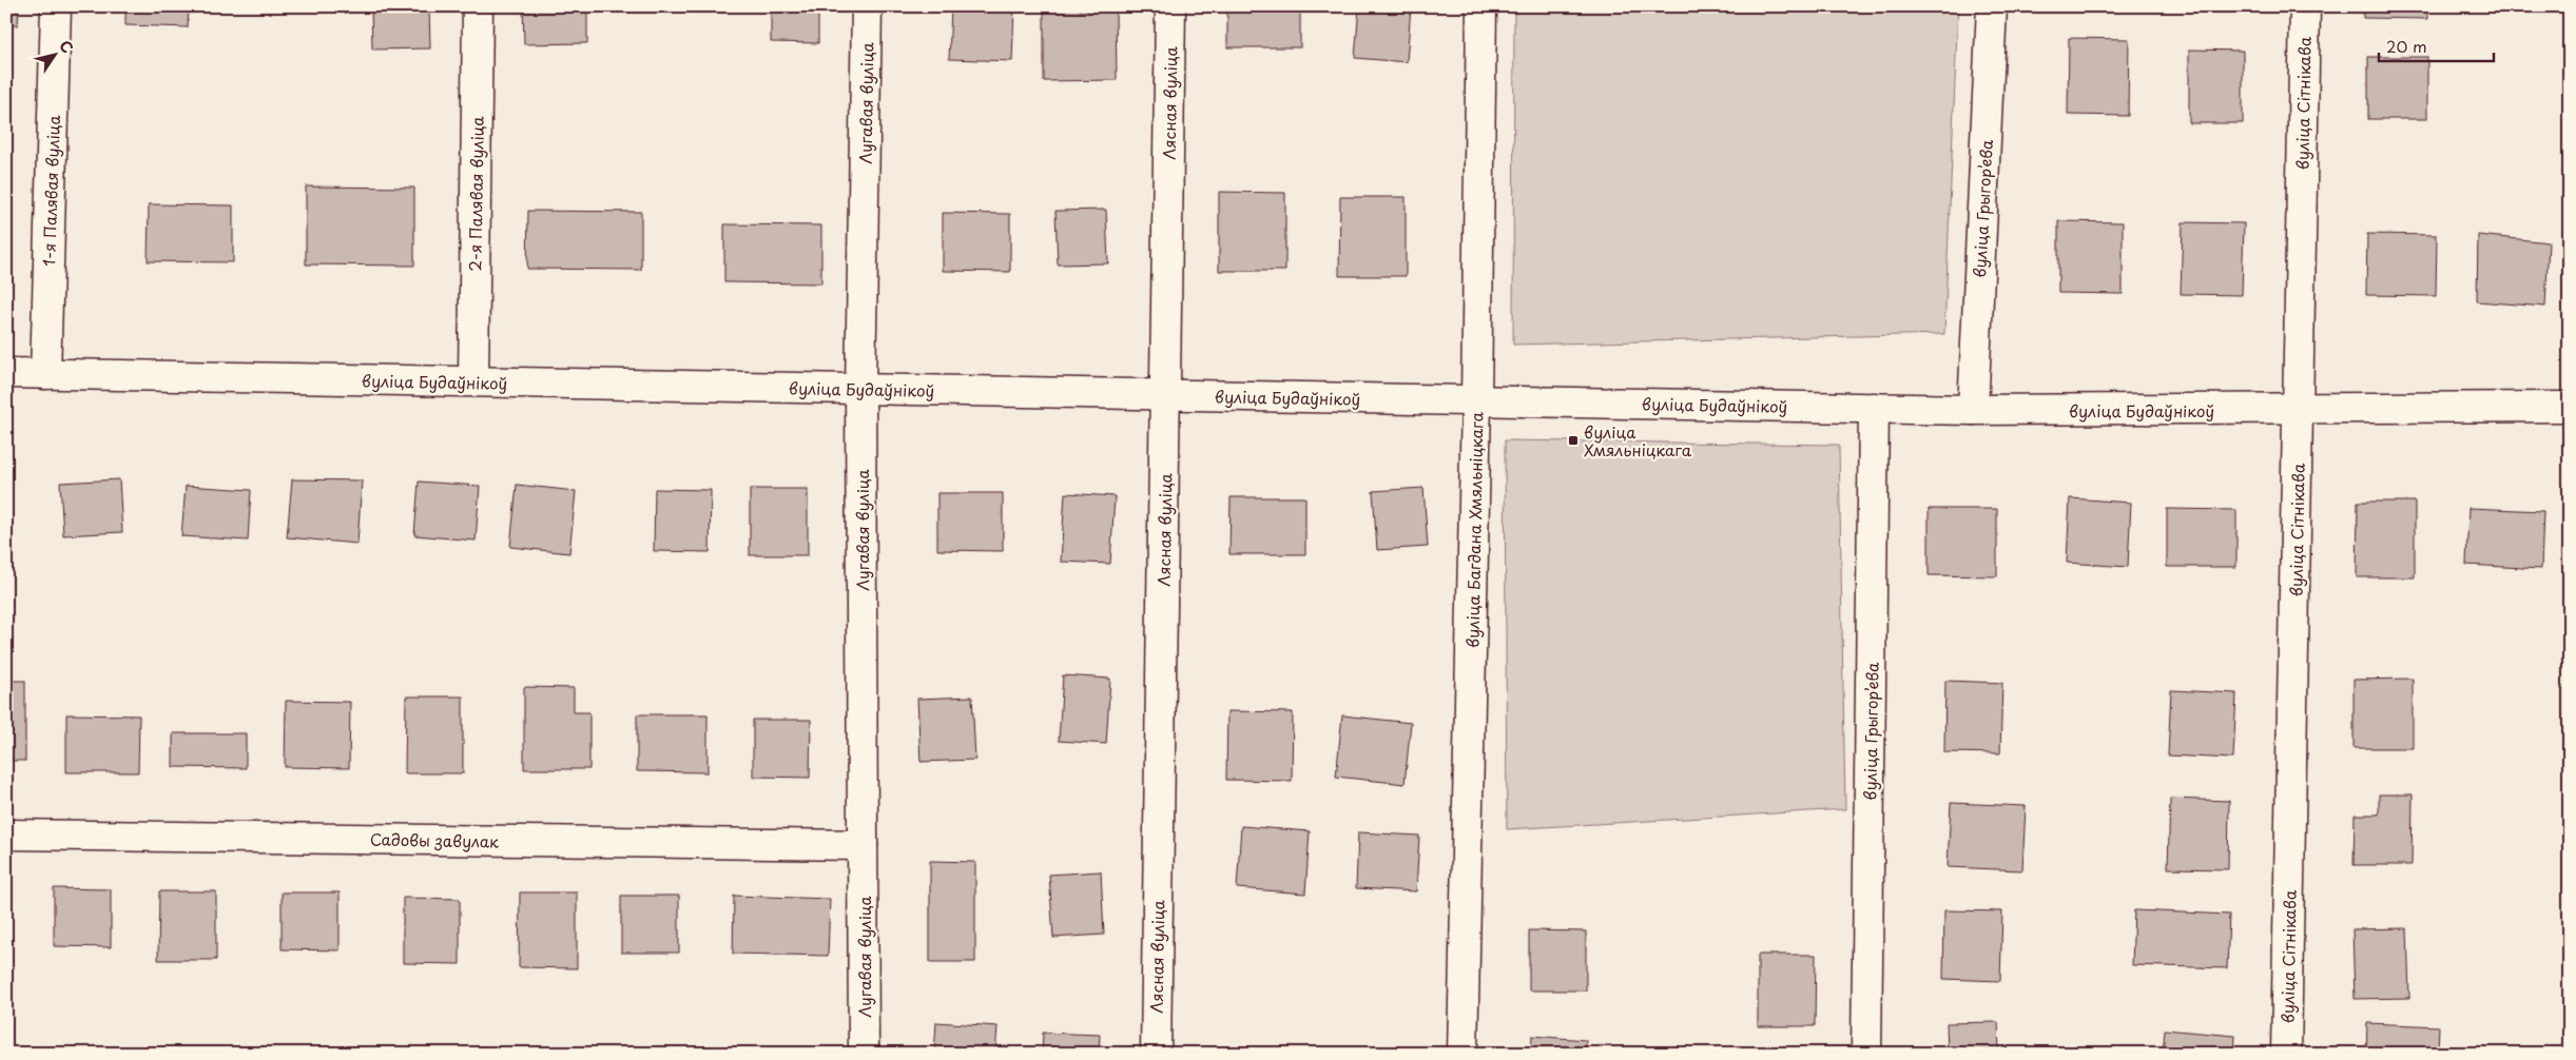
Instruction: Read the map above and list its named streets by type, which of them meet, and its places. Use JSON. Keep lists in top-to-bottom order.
{
  "streets": {
    "street": [
      "Лугавая вуліца",
      "Лясная вуліца",
      "вуліца Сітнікава",
      "1-я Палявая вуліца",
      "2-я Палявая вуліца",
      "вуліца Грыгорʼева",
      "вуліца Будаўнікоў",
      "вуліца Багдана Хмяльніцкага",
      "Садовы завулак"
    ]
  },
  "crossings": [
    ["Лугавая вуліца", "вуліца Будаўнікоў"],
    ["Лугавая вуліца", "Садовы завулак"],
    ["Лясная вуліца", "вуліца Будаўнікоў"],
    ["вуліца Сітнікава", "вуліца Будаўнікоў"],
    ["1-я Палявая вуліца", "вуліца Будаўнікоў"],
    ["2-я Палявая вуліца", "вуліца Будаўнікоў"],
    ["вуліца Грыгорʼева", "вуліца Будаўнікоў"],
    ["вуліца Будаўнікоў", "вуліца Багдана Хмяльніцкага"]
  ],
  "places": {
    "transit": ["вуліца Хмяльніцкага"]
  },
  "scale_bar": "20 m",
  "north": "top right"
}
